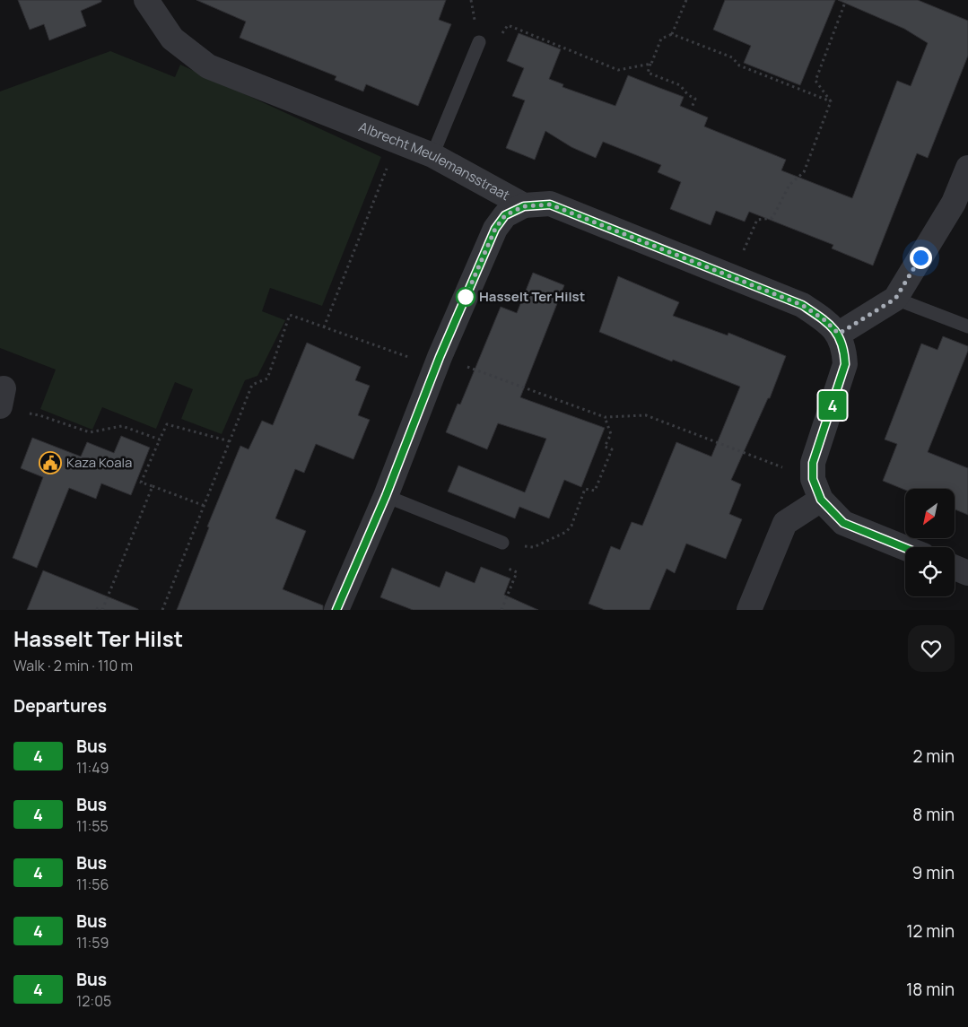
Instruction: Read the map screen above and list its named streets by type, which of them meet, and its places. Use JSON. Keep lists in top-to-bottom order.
{
  "streets": {
    "street": ["Albrecht Meulemansstraat"]
  },
  "places": {
    "other": ["Hasselt Ter Hilst"],
    "public building": ["Kaza Koala"]
  },
  "lines": ["bus line 4"],
  "north": "bottom left",
  "page": {
    "on_map": "4",
    "heading": [
      ["Hasselt Ter Hilst", "Walk · 2 min · 110 m"],
      "Departures"
    ],
    "list": [
      {
        "mark": "4",
        "name": "Bus",
        "note": "11:49",
        "value": "2 min"
      },
      {
        "mark": "4",
        "name": "Bus",
        "note": "11:55",
        "value": "8 min"
      },
      {
        "mark": "4",
        "name": "Bus",
        "note": "11:56",
        "value": "9 min"
      },
      {
        "mark": "4",
        "name": "Bus",
        "note": "11:59",
        "value": "12 min"
      },
      {
        "mark": "4",
        "name": "Bus",
        "note": "12:05",
        "value": "18 min"
      }
    ]
  }
}
